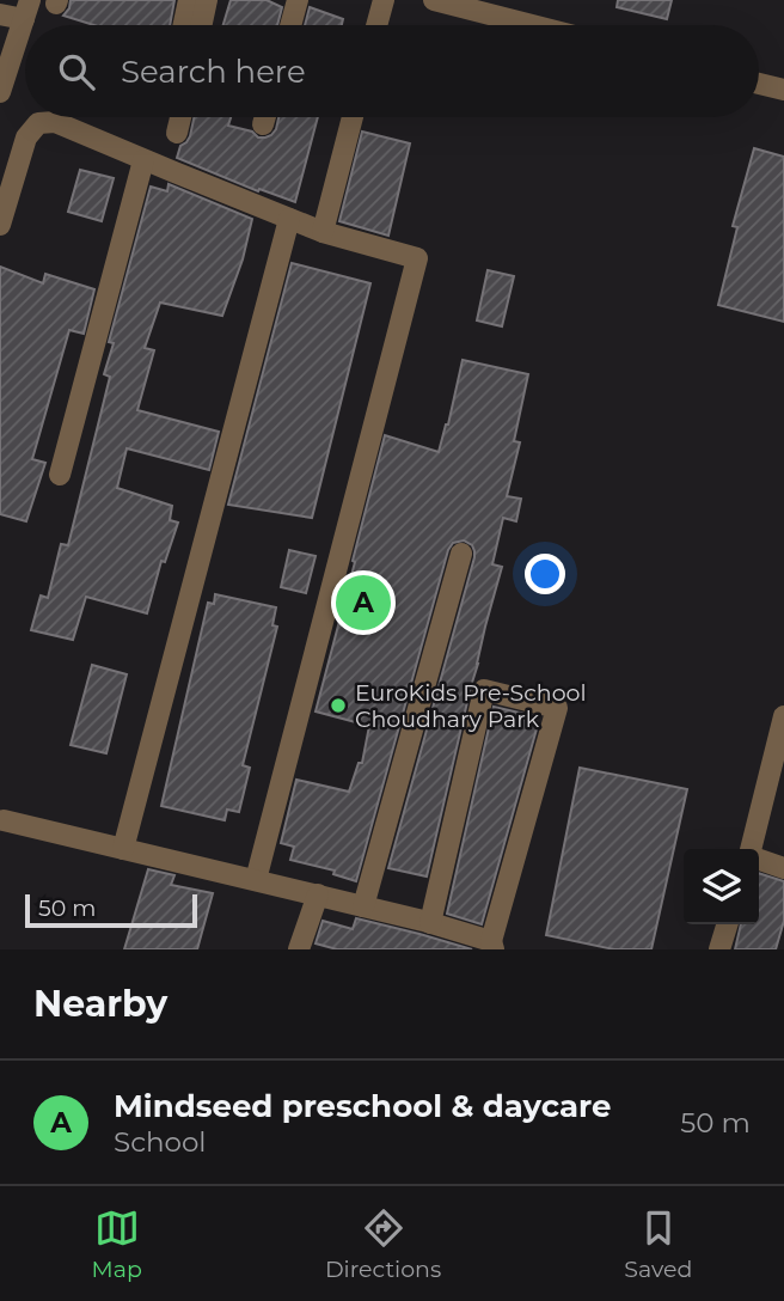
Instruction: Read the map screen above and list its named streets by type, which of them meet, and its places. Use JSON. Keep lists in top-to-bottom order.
{
  "places": ["EuroKids Pre-School Choudhary Park"],
  "scale_bar": "50 m",
  "page": {
    "search": "Search here",
    "pins": "A",
    "scale": "50 m",
    "heading": "Nearby",
    "list": [
      {
        "mark": "A",
        "name": "Mindseed preschool & daycare",
        "note": "School",
        "value": "50 m"
      }
    ],
    "nav": ["Map", "Directions", "Saved"]
  }
}
